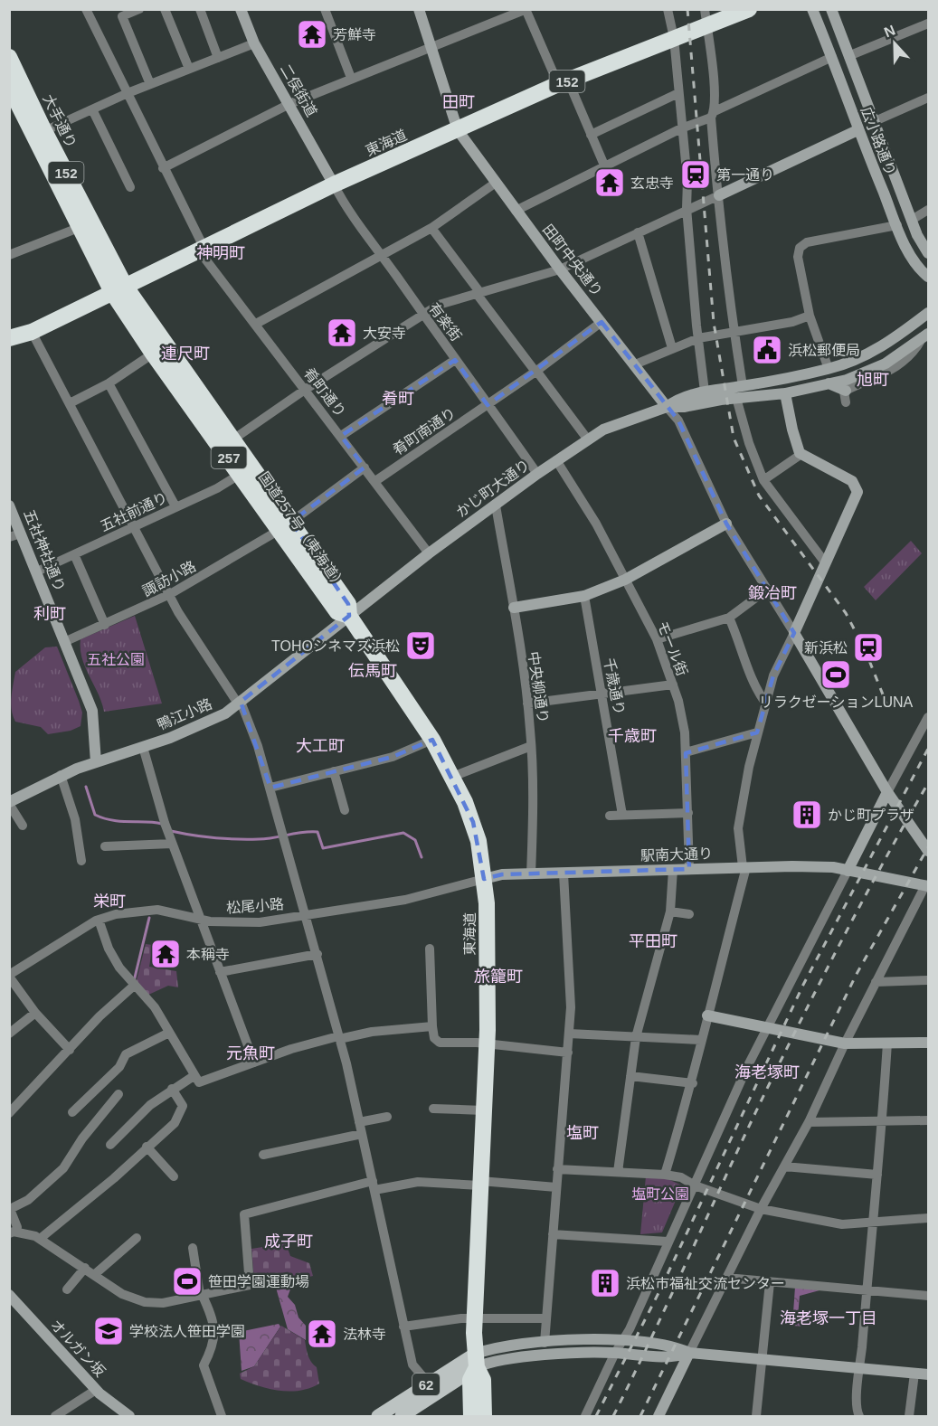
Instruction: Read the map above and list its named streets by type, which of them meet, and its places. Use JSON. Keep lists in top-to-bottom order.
{
  "streets": {
    "highway": [
      "152",
      "大手通り",
      "東海道",
      "257",
      "国道257号（東海道）"
    ],
    "main road": ["62"],
    "street": [
      "二俣街道",
      "広小路通り",
      "田町中央通り",
      "有楽街",
      "肴町通り",
      "肴町南通り",
      "かじ町大通り",
      "五社前通り",
      "五社神社通り",
      "諏訪小路",
      "モール街",
      "千歳通り",
      "中央柳通り",
      "鴨江小路",
      "駅南大通り",
      "松尾小路",
      "オルガン坂"
    ]
  },
  "crossings": [
    ["152", "東海道"],
    ["二俣街道", "東海道"],
    ["二俣街道", "有楽街"],
    ["大手通り", "東海道"],
    ["大手通り", "国道257号（東海道）"],
    ["東海道", "田町中央通り"],
    ["東海道", "有楽街"],
    ["東海道", "肴町通り"],
    ["東海道", "かじ町大通り"],
    ["東海道", "国道257号（東海道）"],
    ["東海道", "鴨江小路"],
    ["東海道", "駅南大通り"],
    ["東海道", "松尾小路"],
    ["東海道", "62"],
    ["田町中央通り", "肴町南通り"],
    ["田町中央通り", "かじ町大通り"],
    ["有楽街", "肴町南通り"],
    ["有楽街", "かじ町大通り"],
    ["肴町通り", "肴町南通り"],
    ["肴町通り", "かじ町大通り"],
    ["肴町通り", "諏訪小路"],
    ["かじ町大通り", "国道257号（東海道）"],
    ["かじ町大通り", "モール街"],
    ["かじ町大通り", "中央柳通り"],
    ["かじ町大通り", "鴨江小路"],
    ["五社前通り", "国道257号（東海道）"],
    ["五社前通り", "五社神社通り"],
    ["国道257号（東海道）", "諏訪小路"],
    ["国道257号（東海道）", "鴨江小路"],
    ["五社神社通り", "諏訪小路"],
    ["五社神社通り", "鴨江小路"],
    ["モール街", "駅南大通り"],
    ["中央柳通り", "駅南大通り"],
    ["駅南大通り", "松尾小路"]
  ],
  "districts": [
    "田町",
    "神明町",
    "連尺町",
    "旭町",
    "肴町",
    "鍛冶町",
    "利町",
    "伝馬町",
    "千歳町",
    "大工町",
    "栄町",
    "平田町",
    "旅籠町",
    "元魚町",
    "海老塚町",
    "塩町",
    "成子町",
    "海老塚一丁目"
  ],
  "parks": ["五社公園", "塩町公園"],
  "places": {
    "temple": [
      "芳鮮寺",
      "玄忠寺",
      "大安寺",
      "本稱寺",
      "法林寺"
    ],
    "station": ["第一通り", "新浜松"],
    "public building": ["浜松郵便局"],
    "theatre": ["TOHOシネマズ浜松"],
    "sports": ["リラクゼーションLUNA", "笹田学園運動場"],
    "building": ["かじ町プラザ", "浜松市福祉交流センター"],
    "school or university": ["学校法人笹田学園"]
  },
  "north": "top"
}
